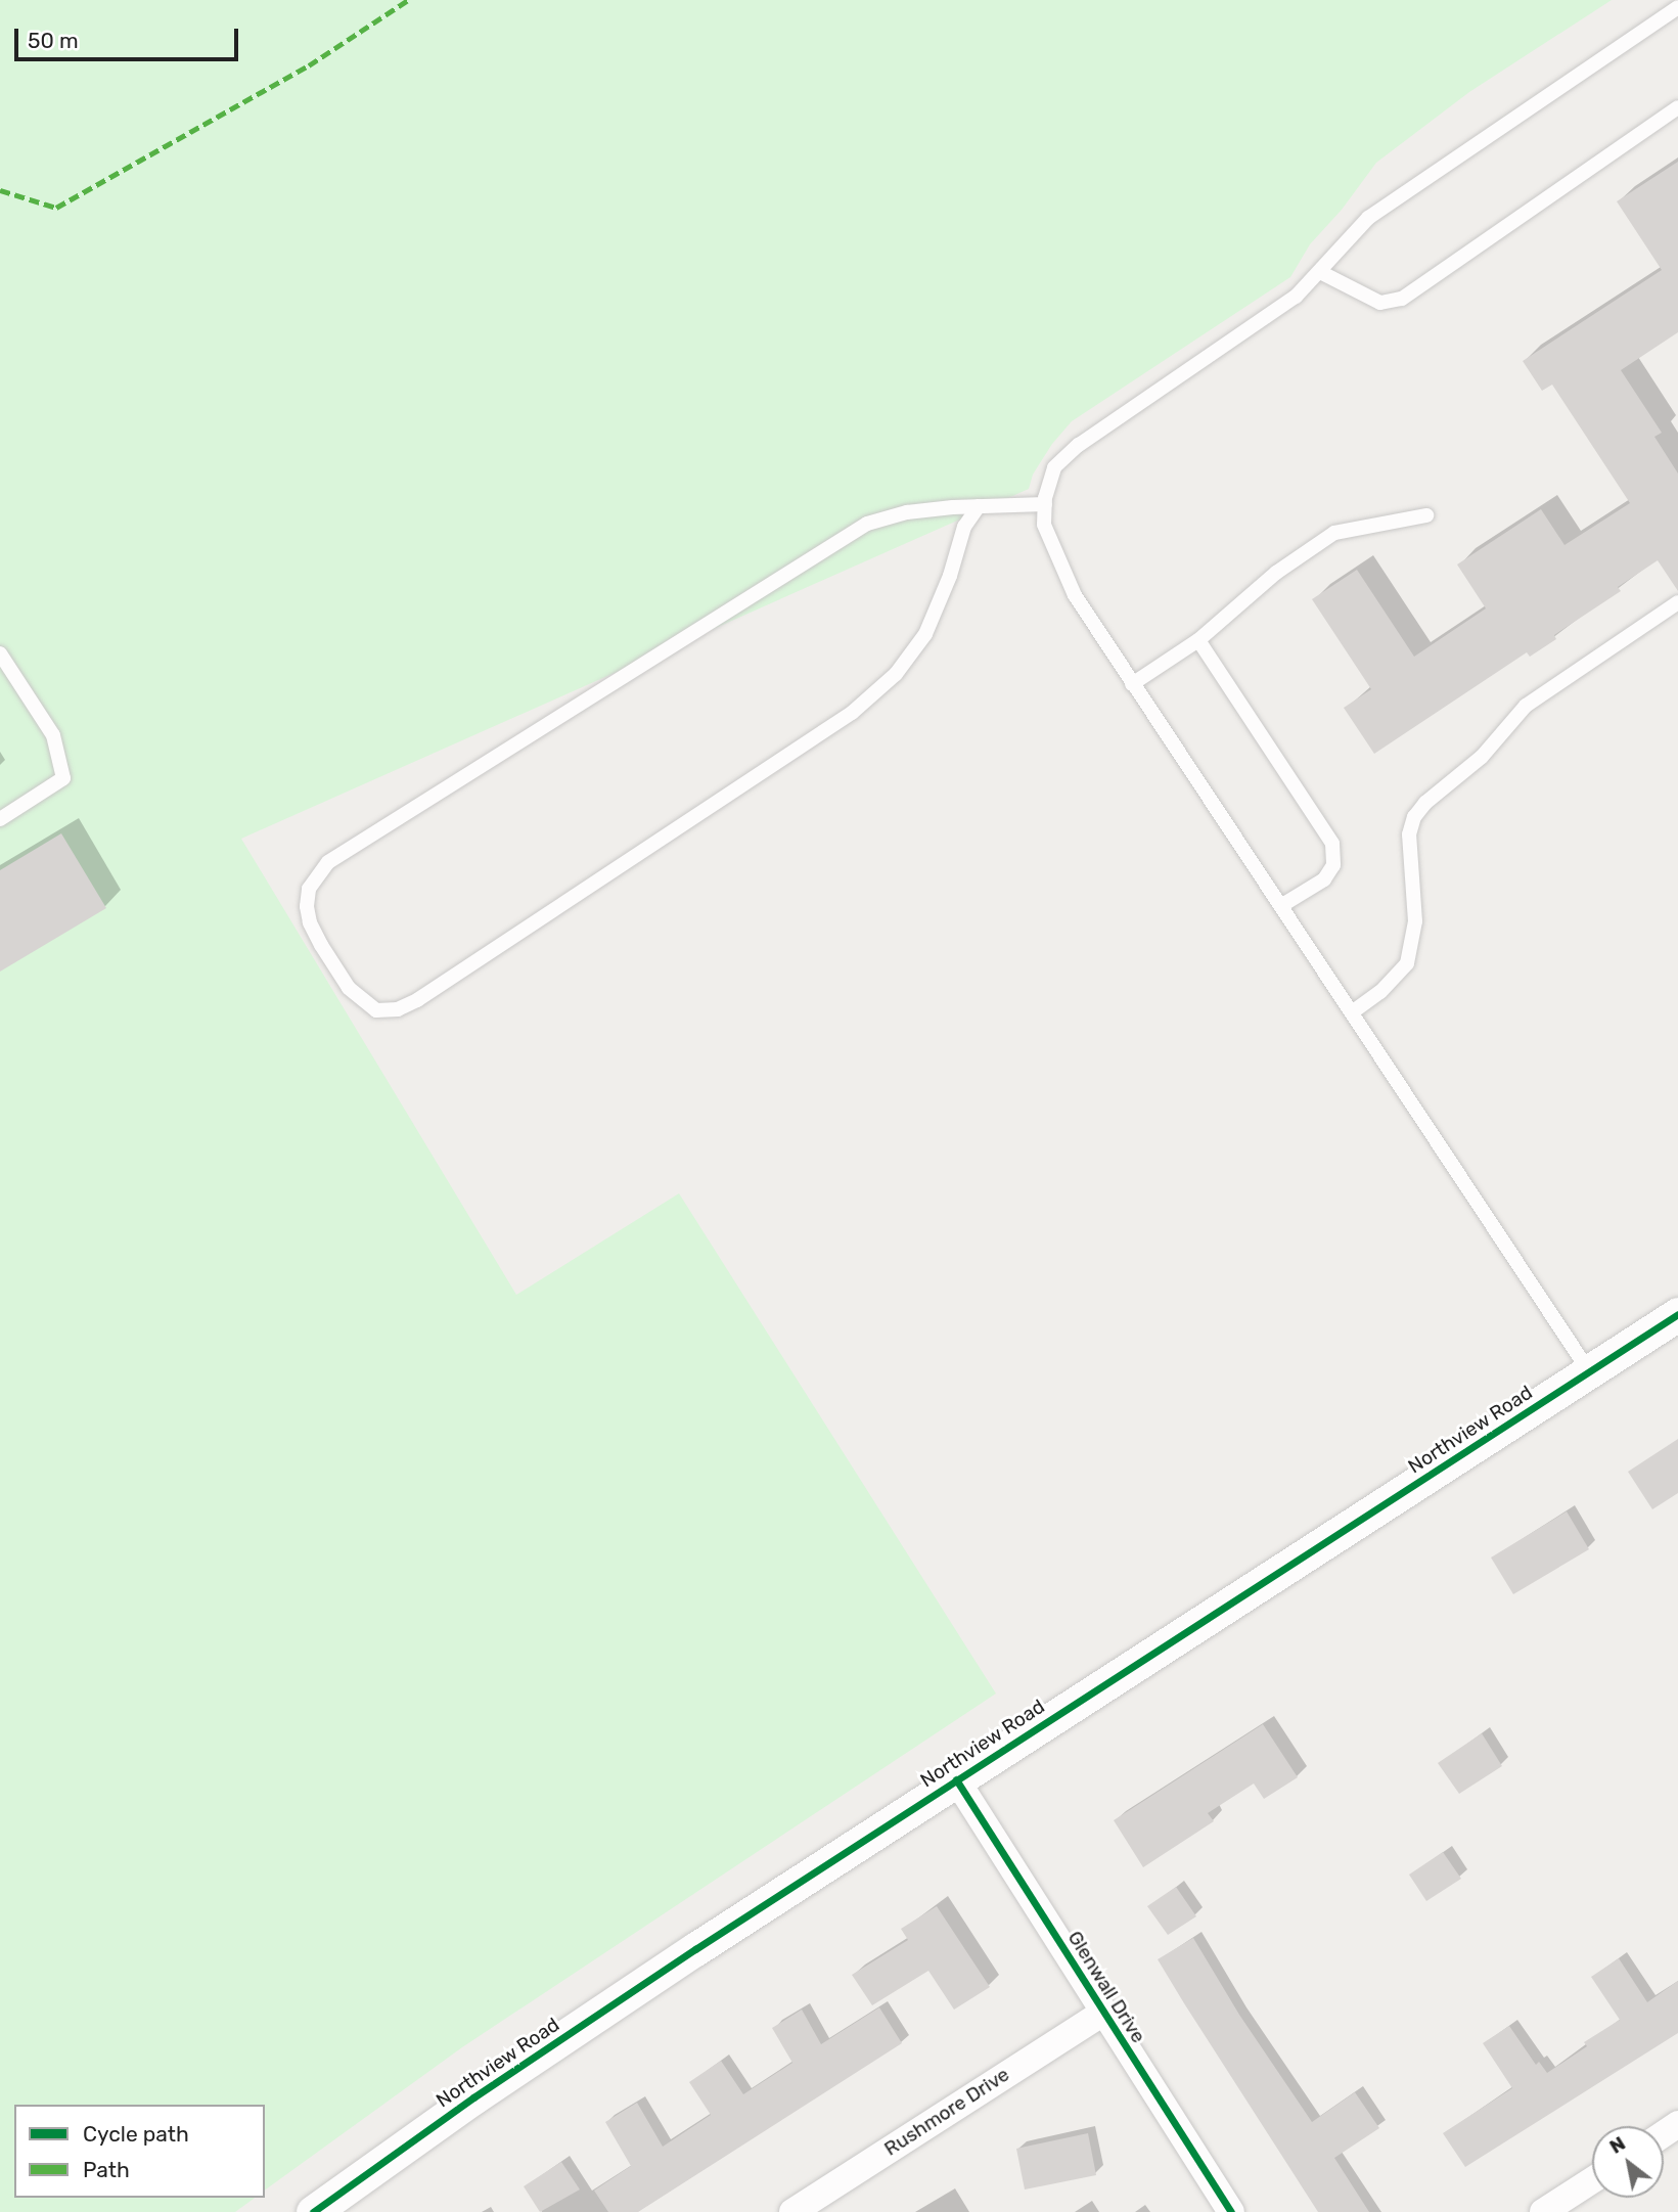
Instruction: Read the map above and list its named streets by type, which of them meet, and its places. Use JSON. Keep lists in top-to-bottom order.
{
  "streets": {
    "street": ["Northview Road", "Glenwall Drive", "Rushmore Drive"]
  },
  "crossings": [
    ["Northview Road", "Glenwall Drive"],
    ["Glenwall Drive", "Rushmore Drive"]
  ],
  "legend": ["Cycle path", "Path"],
  "scale_bar": "50 m",
  "north": "top left"
}
